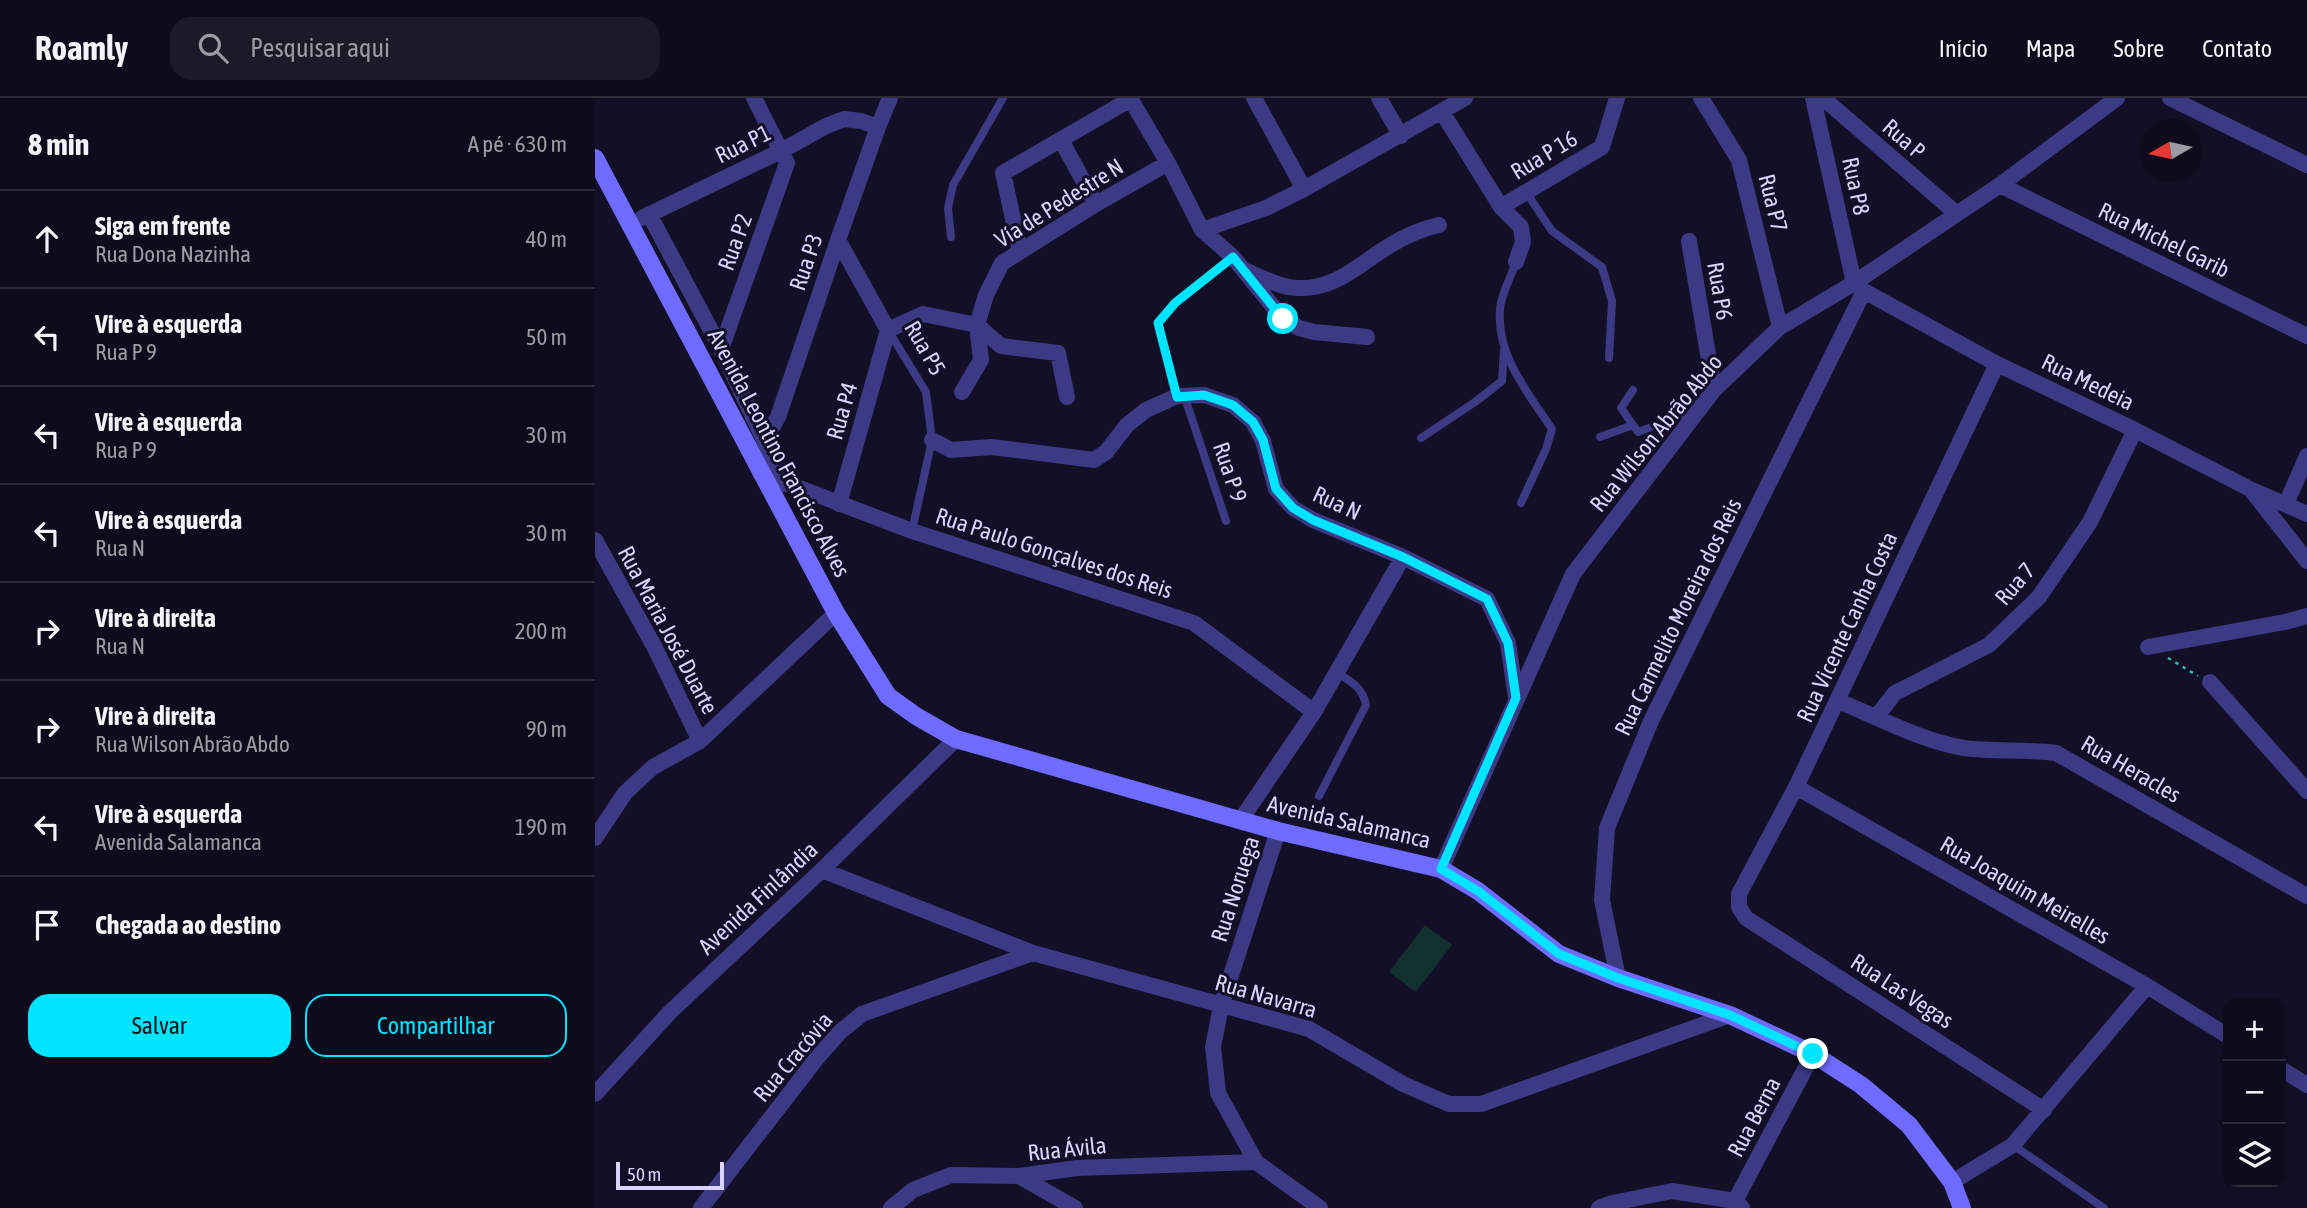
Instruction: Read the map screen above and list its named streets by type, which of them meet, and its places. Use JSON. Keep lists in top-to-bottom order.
{
  "streets": {
    "street": [
      "Rua P",
      "Rua P1",
      "Rua P 16",
      "Rua P8",
      "Vía de Pedestre N",
      "Rua P7",
      "Rua Michel Garib",
      "Rua P2",
      "Rua P3",
      "Rua P6",
      "Rua P5",
      "Rua Medeia",
      "Rua P4",
      "Rua Wilson Abrão Abdo",
      "Avenida Leontino Francisco Alves",
      "Rua N",
      "Rua Paulo Gonçalves dos Reis",
      "Rua 7",
      "Rua Carmelito Moreira dos Reis",
      "Rua Vicente Canha Costa",
      "Rua Maria José Duarte",
      "Rua Heracles",
      "Avenida Salamanca",
      "Rua Noruega",
      "Rua Joaquim Meirelles",
      "Avenida Finlândia",
      "Rua Las Vegas",
      "Rua Navarra",
      "Rua Cracóvia",
      "Rua Berna",
      "Rua Ávila"
    ],
    "lane": ["Rua P 9"]
  },
  "crossings": [
    ["Rua P", "Rua Wilson Abrão Abdo"],
    ["Rua P1", "Rua P2"],
    ["Rua P1", "Rua P3"],
    ["Rua P1", "Avenida Leontino Francisco Alves"],
    ["Rua P8", "Rua Medeia"],
    ["Rua P8", "Rua Wilson Abrão Abdo"],
    ["Rua P8", "Rua Carmelito Moreira dos Reis"],
    ["Rua P7", "Rua Wilson Abrão Abdo"],
    ["Rua Michel Garib", "Rua Wilson Abrão Abdo"],
    ["Rua P2", "Avenida Leontino Francisco Alves"],
    ["Rua P3", "Rua P5"],
    ["Rua P3", "Avenida Leontino Francisco Alves"],
    ["Rua P6", "Rua Wilson Abrão Abdo"],
    ["Rua P5", "Rua P4"],
    ["Rua P5", "Rua Paulo Gonçalves dos Reis"],
    ["Rua Medeia", "Rua Wilson Abrão Abdo"],
    ["Rua Medeia", "Rua 7"],
    ["Rua Medeia", "Rua Carmelito Moreira dos Reis"],
    ["Rua Medeia", "Rua Vicente Canha Costa"],
    ["Rua P4", "Rua Paulo Gonçalves dos Reis"],
    ["Rua Wilson Abrão Abdo", "Rua N"],
    ["Rua Wilson Abrão Abdo", "Rua Carmelito Moreira dos Reis"],
    ["Rua Wilson Abrão Abdo", "Avenida Salamanca"],
    ["Avenida Leontino Francisco Alves", "Rua Paulo Gonçalves dos Reis"],
    ["Avenida Leontino Francisco Alves", "Avenida Salamanca"],
    ["Avenida Leontino Francisco Alves", "Avenida Finlândia"],
    ["Rua P 9", "Rua N"],
    ["Rua 7", "Rua Heracles"],
    ["Rua Carmelito Moreira dos Reis", "Avenida Salamanca"],
    ["Rua Vicente Canha Costa", "Rua Heracles"],
    ["Rua Vicente Canha Costa", "Rua Joaquim Meirelles"],
    ["Rua Vicente Canha Costa", "Rua Las Vegas"],
    ["Avenida Salamanca", "Rua Noruega"],
    ["Avenida Salamanca", "Avenida Finlândia"],
    ["Avenida Salamanca", "Rua Navarra"],
    ["Avenida Salamanca", "Rua Berna"],
    ["Rua Noruega", "Rua Navarra"],
    ["Rua Noruega", "Rua Ávila"],
    ["Avenida Finlândia", "Rua Navarra"],
    ["Rua Navarra", "Rua Cracóvia"]
  ],
  "scale_bar": "50 m",
  "north": "left",
  "page": {
    "header": "Roamly",
    "search": "Pesquisar aqui",
    "nav": [
      "Início",
      "Mapa",
      "Sobre",
      "Contato"
    ],
    "heading": ["8 min", "A pé · 630 m"],
    "list": [
      ["Siga em frente", "Rua Dona Nazinha", "40 m"],
      ["Vire à esquerda", "Rua P 9", "50 m"],
      ["Vire à esquerda", "Rua P 9", "30 m"],
      ["Vire à esquerda", "Rua N", "30 m"],
      ["Vire à direita", "Rua N", "200 m"],
      ["Vire à direita", "Rua Wilson Abrão Abdo", "90 m"],
      ["Vire à esquerda", "Avenida Salamanca", "190 m"],
      "Chegada ao destino"
    ],
    "buttons": ["Salvar", "Compartilhar"],
    "map_buttons": ["+", "−"],
    "scale": "50 m"
  }
}
